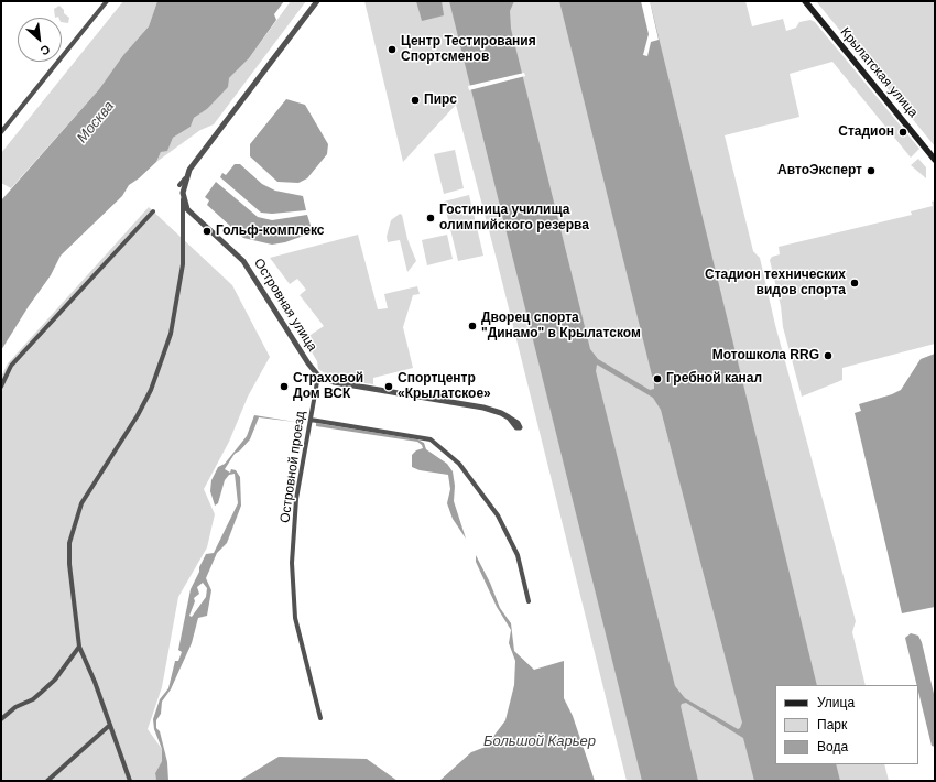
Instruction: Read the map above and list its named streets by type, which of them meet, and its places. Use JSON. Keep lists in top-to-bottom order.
{
  "streets": {
    "main road": ["Крылатская улица"],
    "street": ["Островная улица", "Островной проезд"]
  },
  "crossings": [
    ["Островная улица", "Островной проезд"]
  ],
  "water": ["Москва", "Большой Карьер"],
  "places": [
    "Центр Тестирования Спортсменов",
    "Пирс",
    "Стадион",
    "АвтоЭксперт",
    "Гостиница училища олимпийского резерва",
    "Гольф-комплекс",
    "Стадион технических видов спорта",
    "Дворец спорта \"Динамо\" в Крылатском",
    "Мотошкола RRG",
    "Гребной канал",
    "Страховой Дом ВСК",
    "Спортцентр «Крылатское»"
  ],
  "legend": ["Улица", "Парк", "Вода"],
  "north": "bottom right"
}
